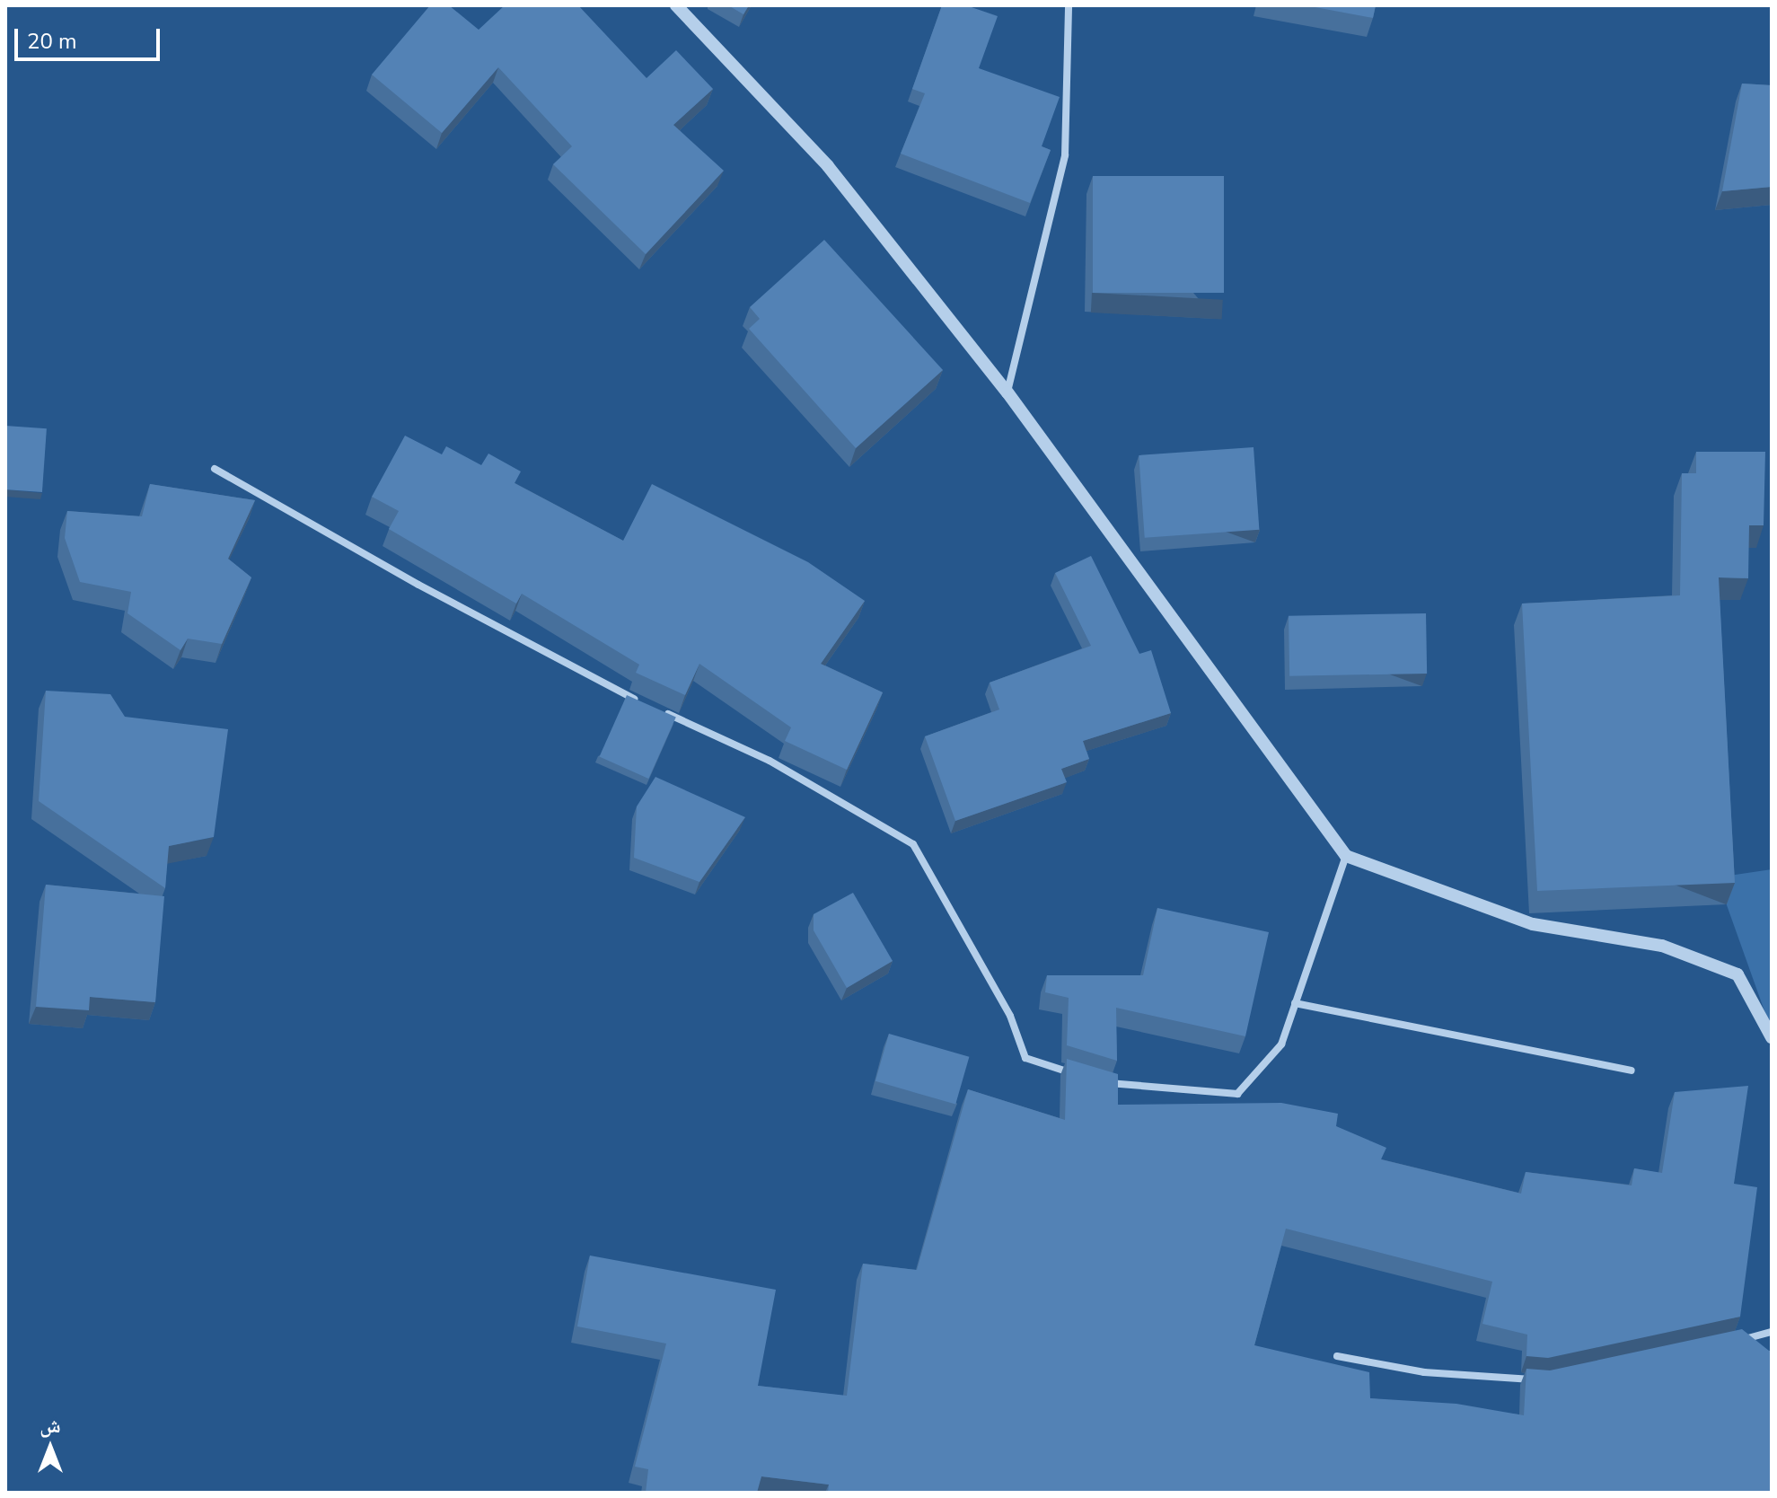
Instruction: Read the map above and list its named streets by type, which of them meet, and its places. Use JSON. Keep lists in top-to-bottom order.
{
  "scale_bar": "20 m",
  "north": "top"
}
